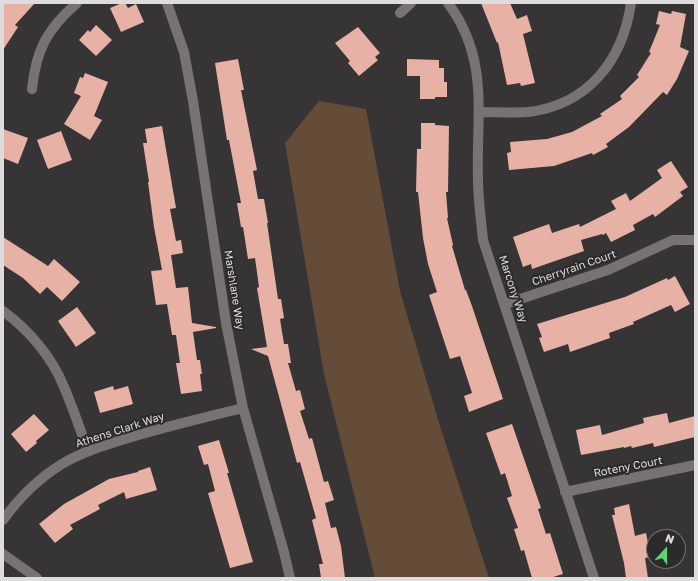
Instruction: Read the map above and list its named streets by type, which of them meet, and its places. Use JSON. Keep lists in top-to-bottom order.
{
  "streets": {
    "street": [
      "Cherryrain Court",
      "Marcony Way",
      "Marshlane Way",
      "Athens Clark Way",
      "Roteny Court"
    ]
  },
  "crossings": [
    ["Cherryrain Court", "Marcony Way"],
    ["Marcony Way", "Roteny Court"],
    ["Marshlane Way", "Athens Clark Way"]
  ],
  "north": "top"
}
